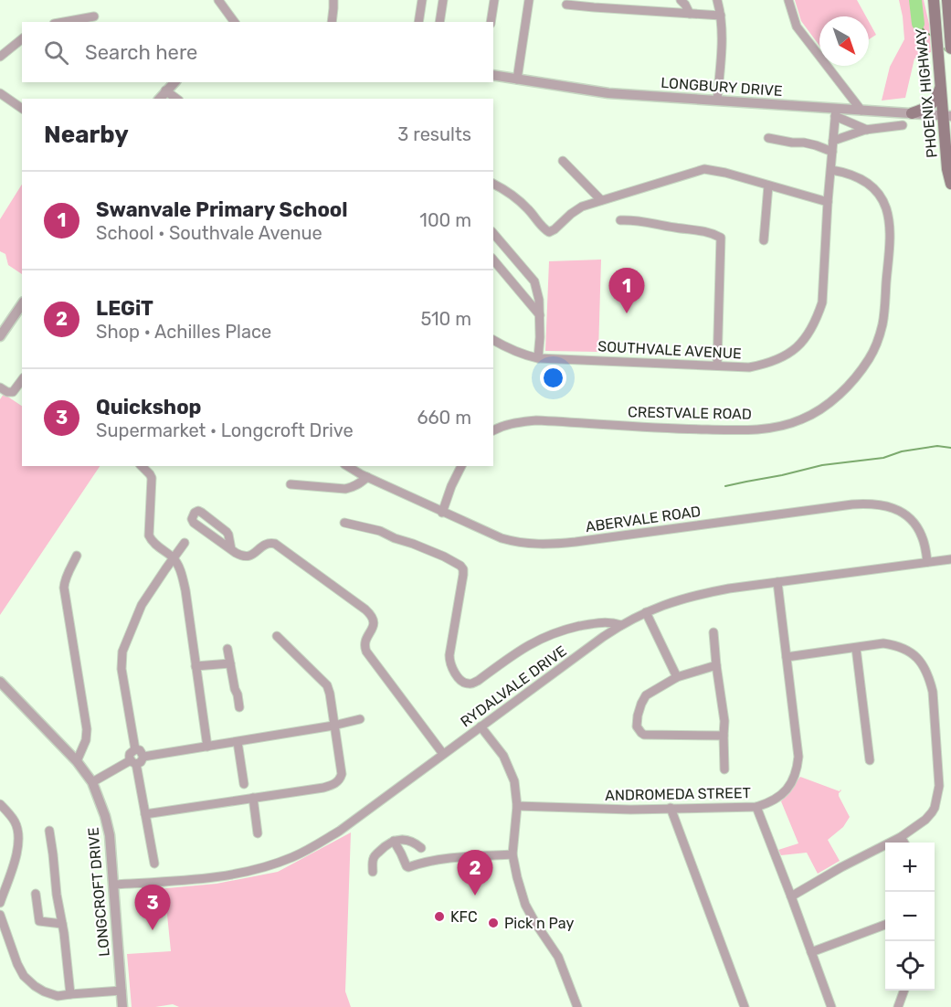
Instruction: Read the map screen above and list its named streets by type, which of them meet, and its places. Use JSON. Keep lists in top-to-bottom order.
{
  "streets": {
    "main road": ["PHOENIX HIGHWAY"],
    "street": [
      "LONGBURY DRIVE",
      "SOUTHVALE AVENUE",
      "CRESTVALE ROAD",
      "ABERVALE ROAD",
      "RYDALVALE DRIVE",
      "ANDROMEDA STREET",
      "LONGCROFT DRIVE"
    ]
  },
  "crossings": [
    ["LONGBURY DRIVE", "PHOENIX HIGHWAY"],
    ["LONGBURY DRIVE", "SOUTHVALE AVENUE"],
    ["SOUTHVALE AVENUE", "CRESTVALE ROAD"],
    ["ABERVALE ROAD", "RYDALVALE DRIVE"],
    ["RYDALVALE DRIVE", "ANDROMEDA STREET"],
    ["RYDALVALE DRIVE", "LONGCROFT DRIVE"]
  ],
  "places": ["KFC", "Pick n Pay"],
  "north": "bottom right",
  "page": {
    "search": "Search here",
    "heading": ["Nearby", "3 results"],
    "list": [
      {
        "mark": "1",
        "name": "Swanvale Primary School",
        "note": "School · Southvale Avenue",
        "value": "100 m"
      },
      {
        "mark": "2",
        "name": "LEGiT",
        "note": "Shop · Achilles Place",
        "value": "510 m"
      },
      {
        "mark": "3",
        "name": "Quickshop",
        "note": "Supermarket · Longcroft Drive",
        "value": "660 m"
      }
    ],
    "pins": ["1", "2", "3"],
    "map_buttons": ["+", "−"]
  }
}
